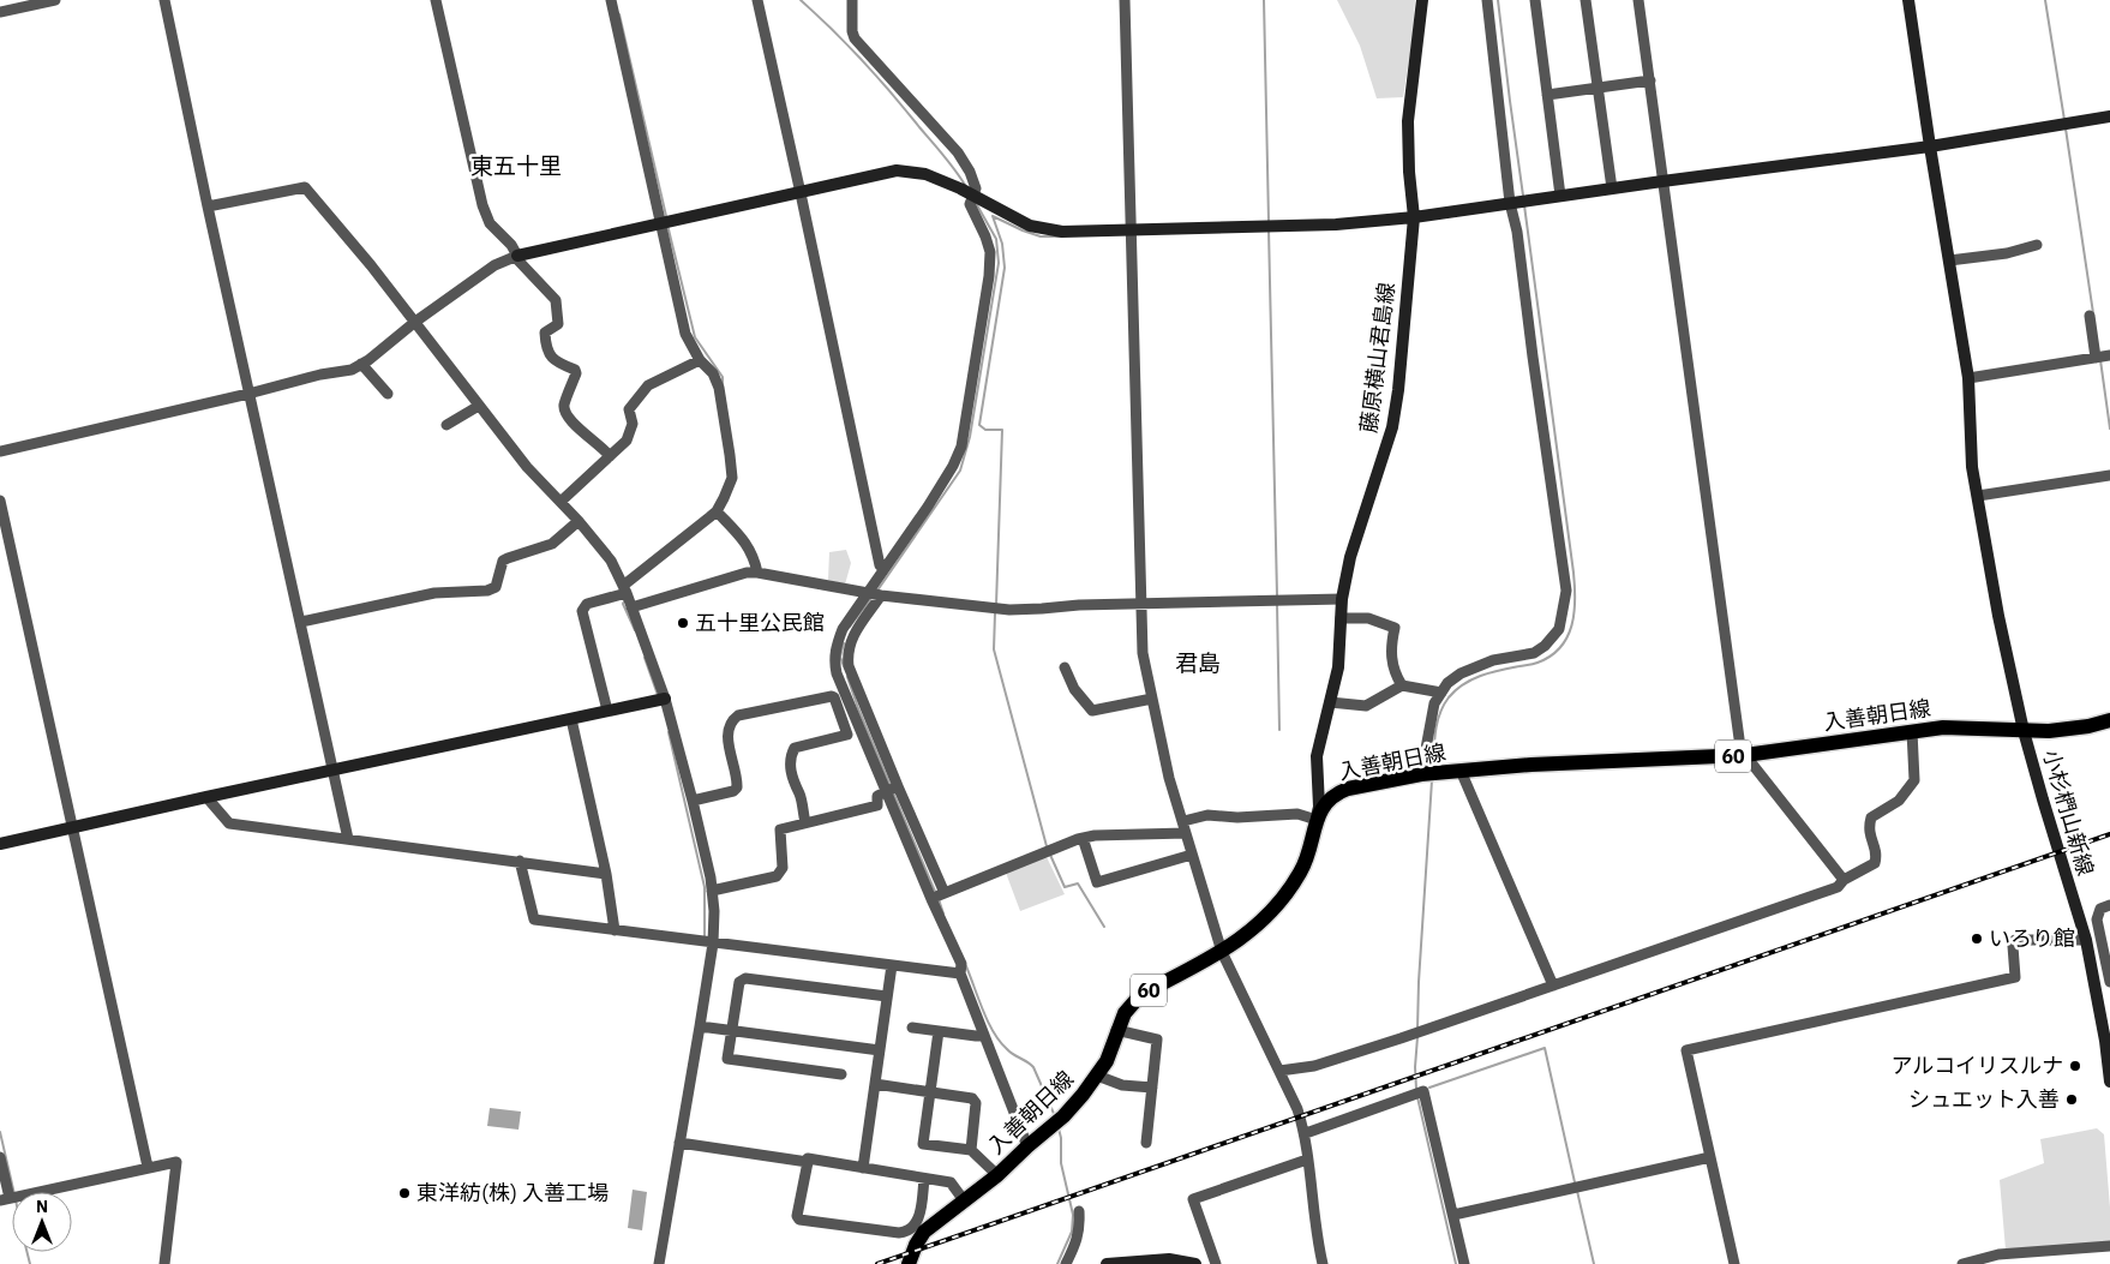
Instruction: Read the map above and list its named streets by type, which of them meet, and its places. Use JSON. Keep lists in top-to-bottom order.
{
  "streets": {
    "main road": ["入善朝日線", "60"],
    "street": ["藤原横山君島線", "小杉椚山新線"]
  },
  "crossings": [
    ["藤原横山君島線", "入善朝日線"],
    ["入善朝日線", "小杉椚山新線"]
  ],
  "districts": ["東五十里", "君島"],
  "places": [
    "五十里公民館",
    "いろり館",
    "アルコイリスルナ",
    "シュエット入善",
    "東洋紡(株) 入善工場"
  ],
  "north": "top"
}
